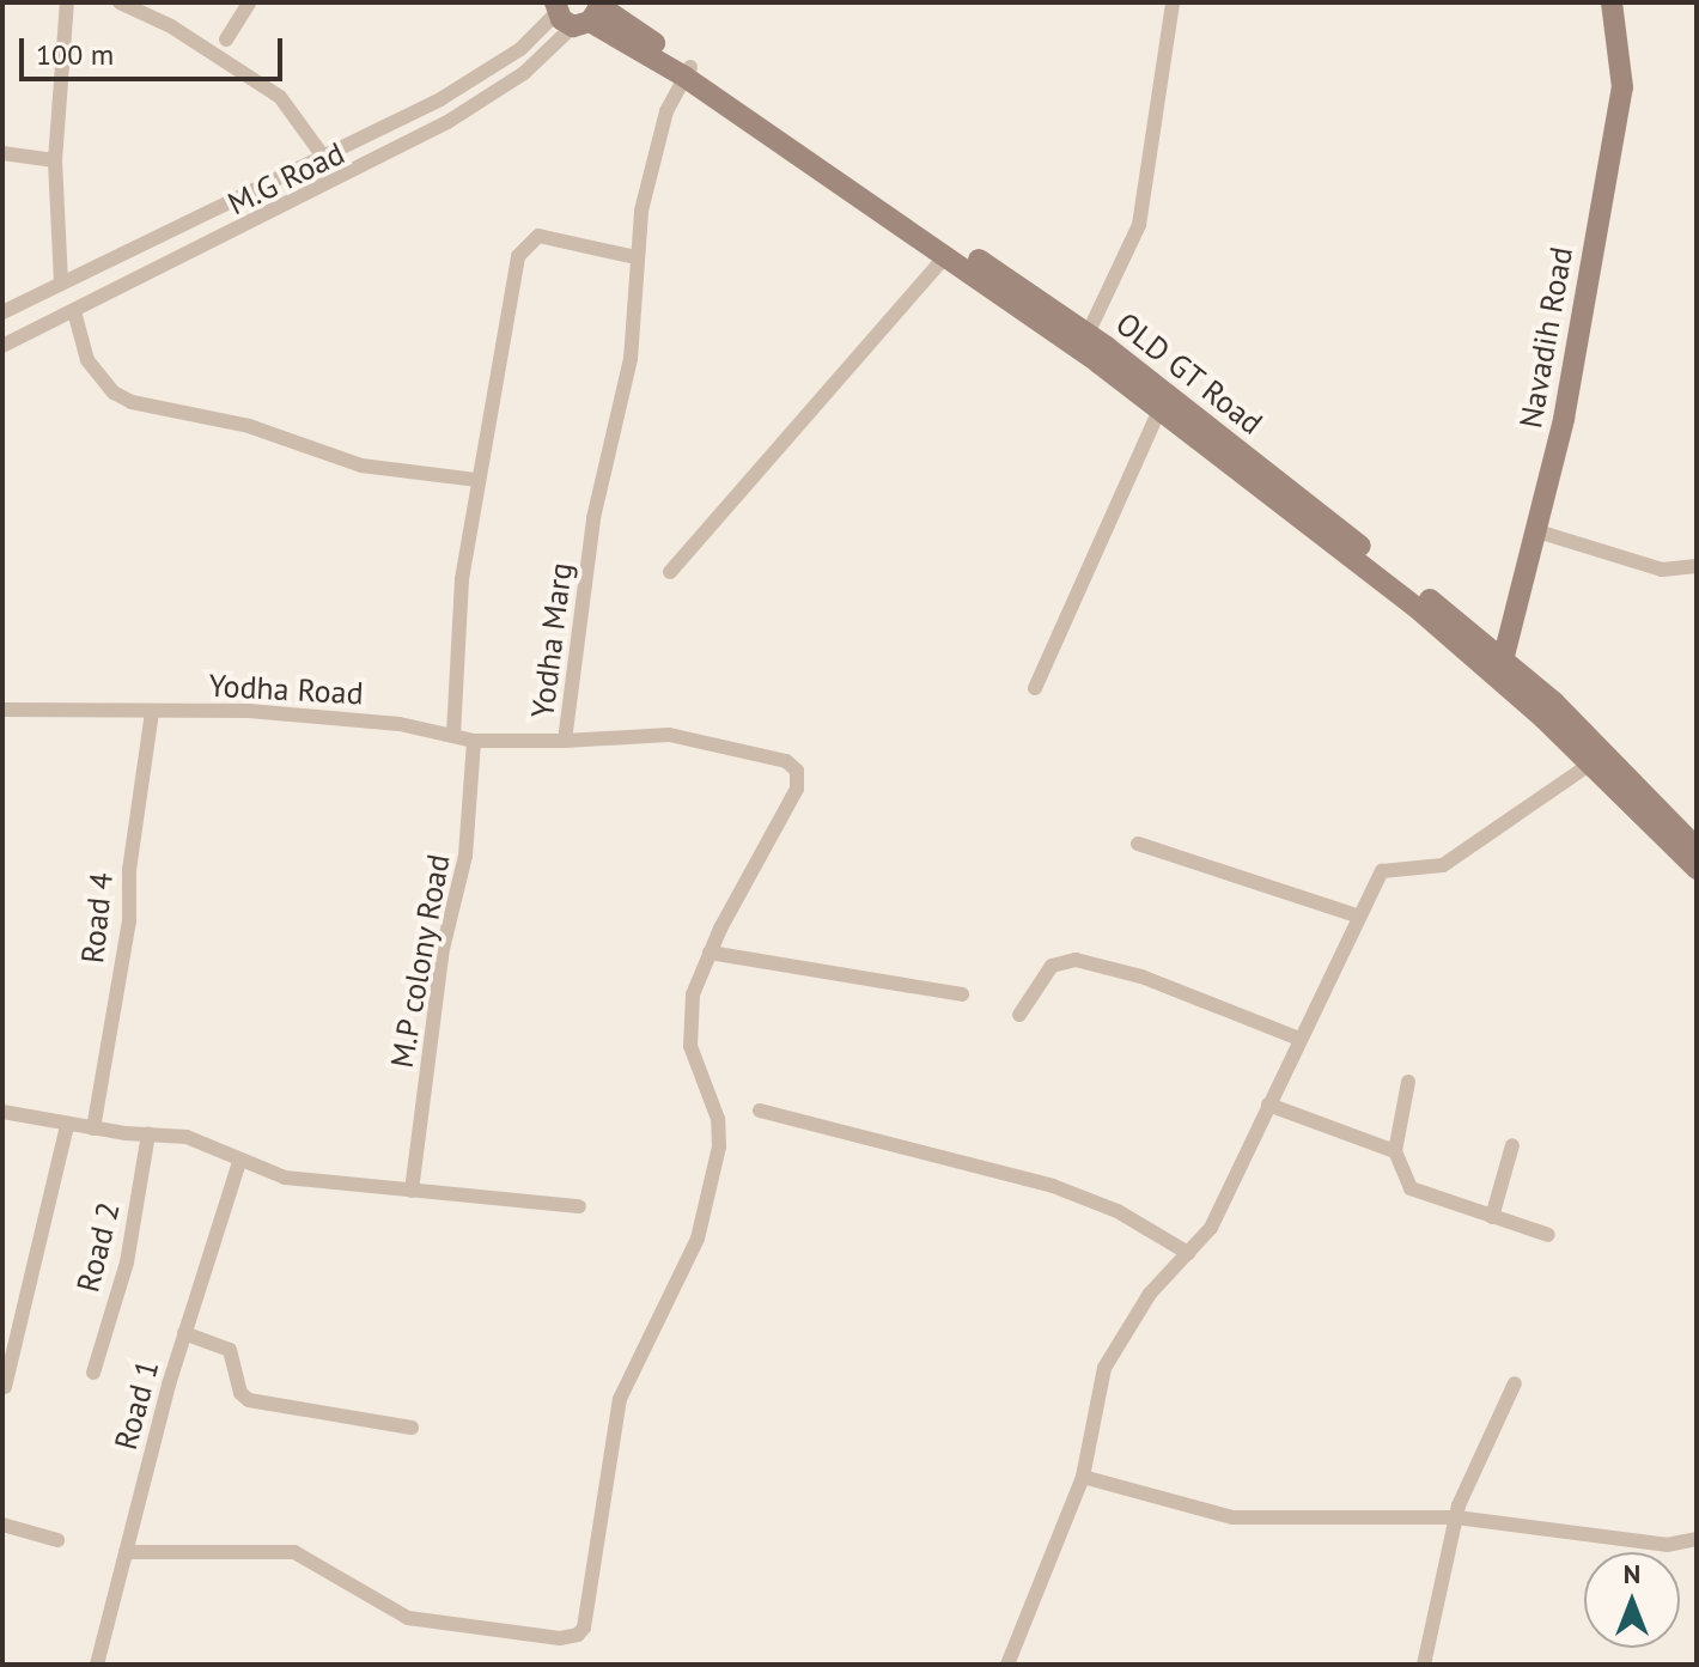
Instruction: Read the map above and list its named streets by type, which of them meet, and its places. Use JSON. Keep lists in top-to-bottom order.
{
  "streets": {
    "main road": ["Navadih Road", "OLD GT Road"],
    "street": [
      "M.G Road",
      "Yodha Marg",
      "Yodha Road",
      "Road 4",
      "M.P colony Road",
      "Road 2",
      "Road 1"
    ]
  },
  "crossings": [
    ["M.G Road", "OLD GT Road"],
    ["Navadih Road", "OLD GT Road"],
    ["OLD GT Road", "Yodha Marg"],
    ["Yodha Marg", "Yodha Road"],
    ["Yodha Marg", "Road 1"],
    ["Yodha Road", "Road 4"],
    ["Yodha Road", "M.P colony Road"]
  ],
  "scale_bar": "100 m",
  "north": "top"
}
